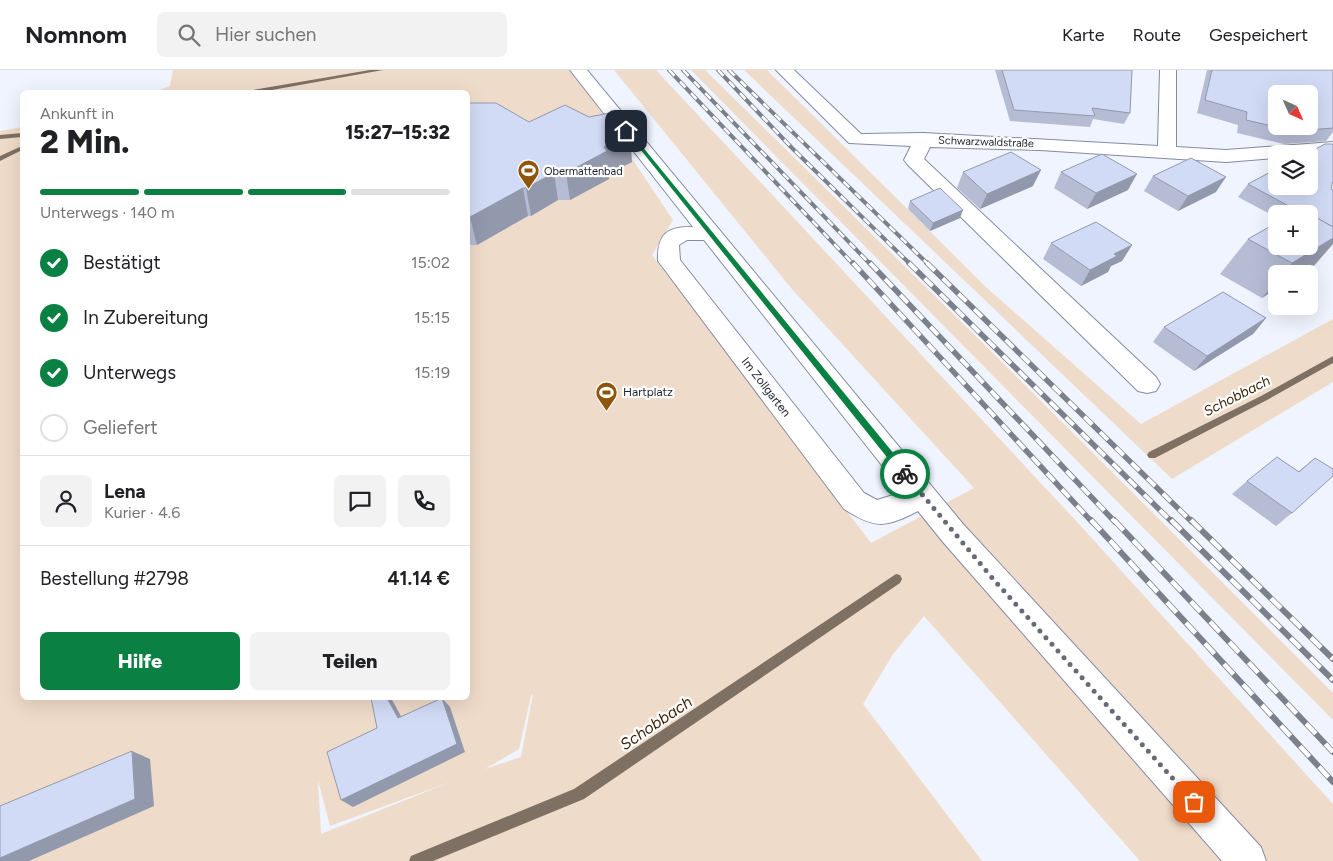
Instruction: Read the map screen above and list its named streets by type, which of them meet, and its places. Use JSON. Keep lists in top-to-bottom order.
{
  "streets": {
    "street": ["Schwarzwaldstraße", "Im Zollgarten"]
  },
  "water": ["Schobbach"],
  "places": {
    "sports": ["Obermattenbad", "Hartplatz"]
  },
  "north": "bottom right",
  "page": {
    "header": "Nomnom",
    "search": "Hier suchen",
    "nav": ["Karte", "Route", "Gespeichert"],
    "map_buttons": ["+", "−"],
    "heading": ["2 Min.", "Ankunft in", "15:27–15:32"],
    "panel": [
      "Lena",
      "Kurier · 4.6",
      "Bestellung #2798",
      "41.14 €"
    ],
    "bar": "Unterwegs · 140 m",
    "list": [
      ["Bestätigt", "15:02"],
      ["In Zubereitung", "15:15"],
      ["Unterwegs", "15:19"],
      "Geliefert"
    ],
    "buttons": ["Hilfe", "Teilen"]
  }
}
